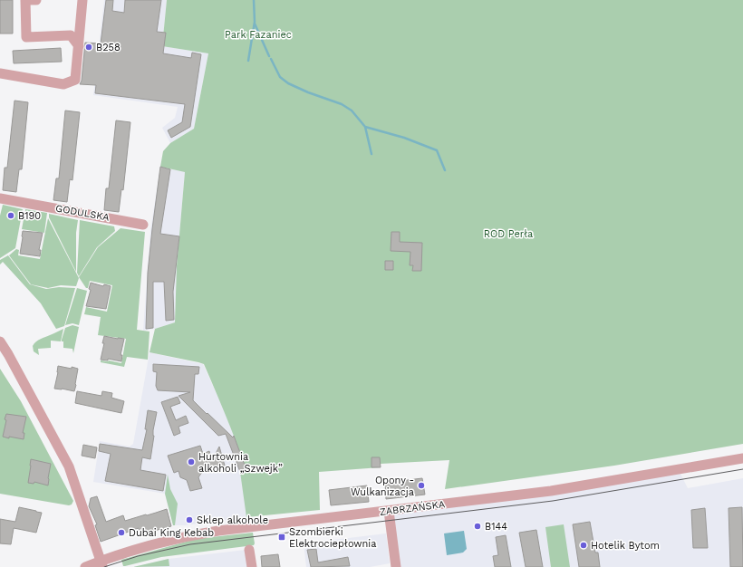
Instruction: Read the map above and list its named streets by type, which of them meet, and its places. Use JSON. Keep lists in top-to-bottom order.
{
  "streets": {
    "street": ["GODULSKA", "ZABRZAŃSKA"]
  },
  "parks": ["Park Fazaniec", "ROD Perła"],
  "places": {
    "other": [
      "B258",
      "B190",
      "Hurtownia alkoholi „Szwejk”",
      "Opony - Wulkanizacja",
      "Sklep alkohole",
      "B144",
      "Dubai King Kebab",
      "Hotelik Bytom"
    ],
    "transit": ["Szombierki Elektrociepłownia"]
  }
}
